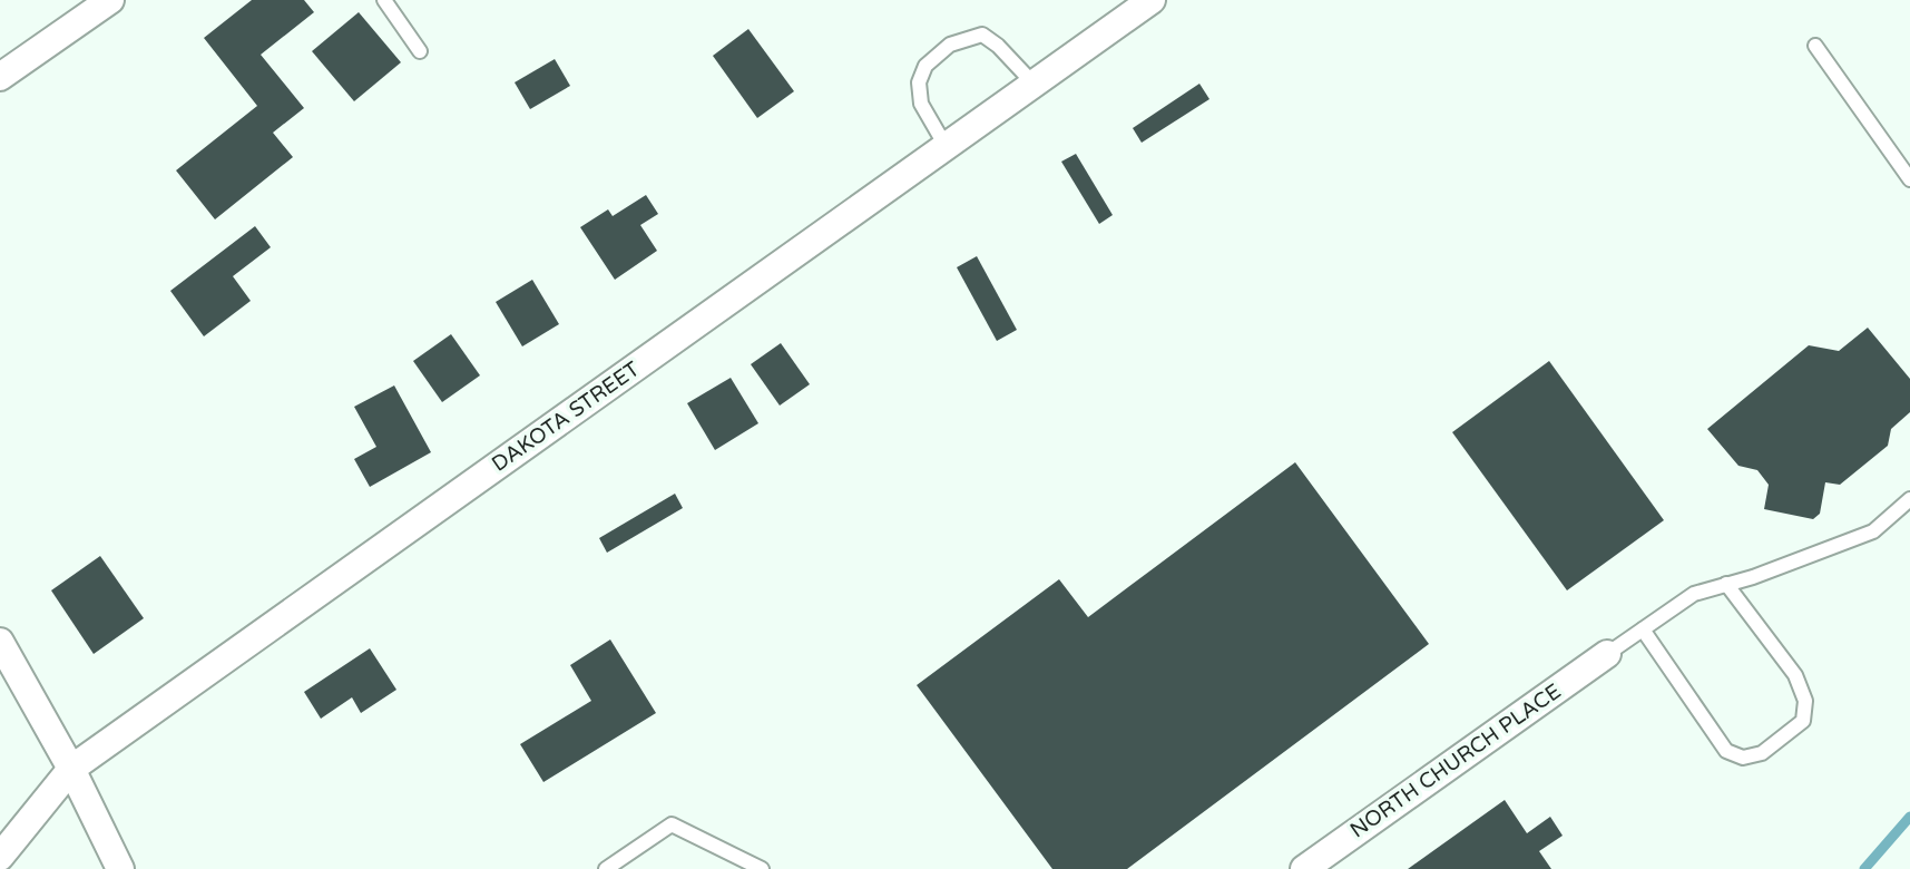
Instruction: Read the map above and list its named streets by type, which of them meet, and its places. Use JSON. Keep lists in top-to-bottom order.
{
  "streets": {
    "street": ["DAKOTA STREET", "NORTH CHURCH PLACE"]
  }
}
